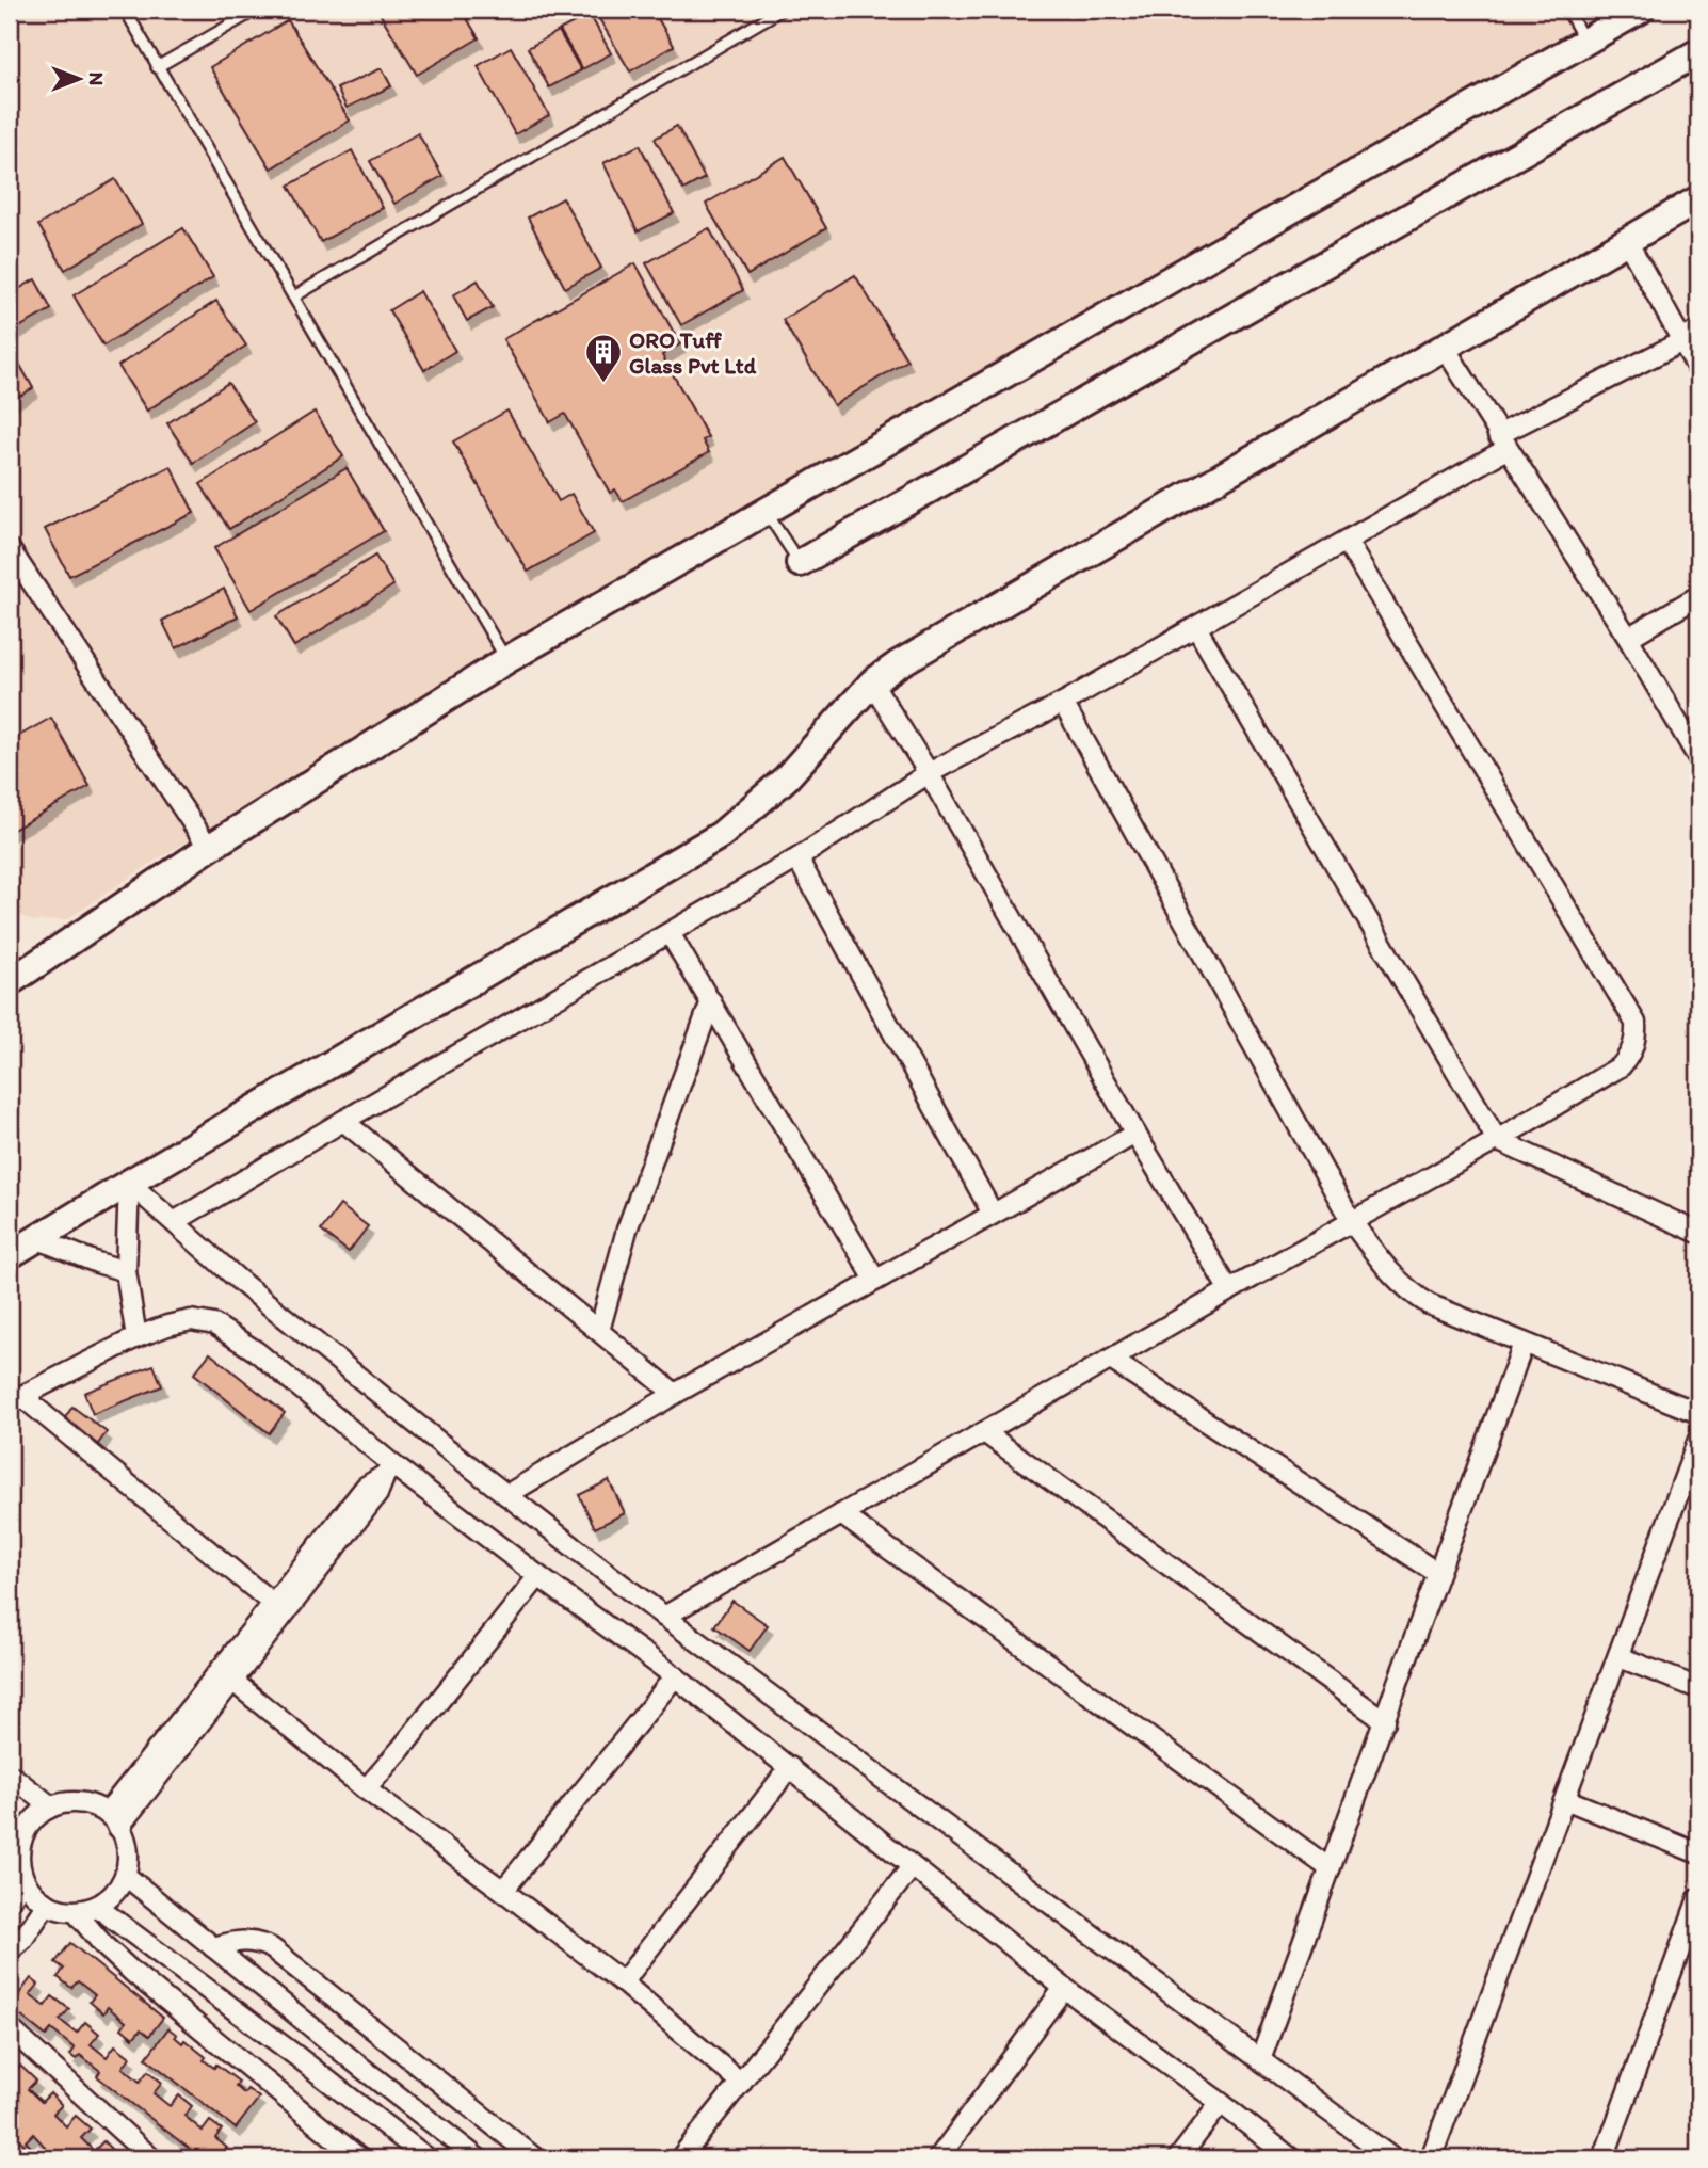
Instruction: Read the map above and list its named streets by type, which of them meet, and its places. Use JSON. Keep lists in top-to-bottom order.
{
  "places": {
    "building": ["ORO Tuff Glass Pvt Ltd"]
  },
  "north": "right"
}
